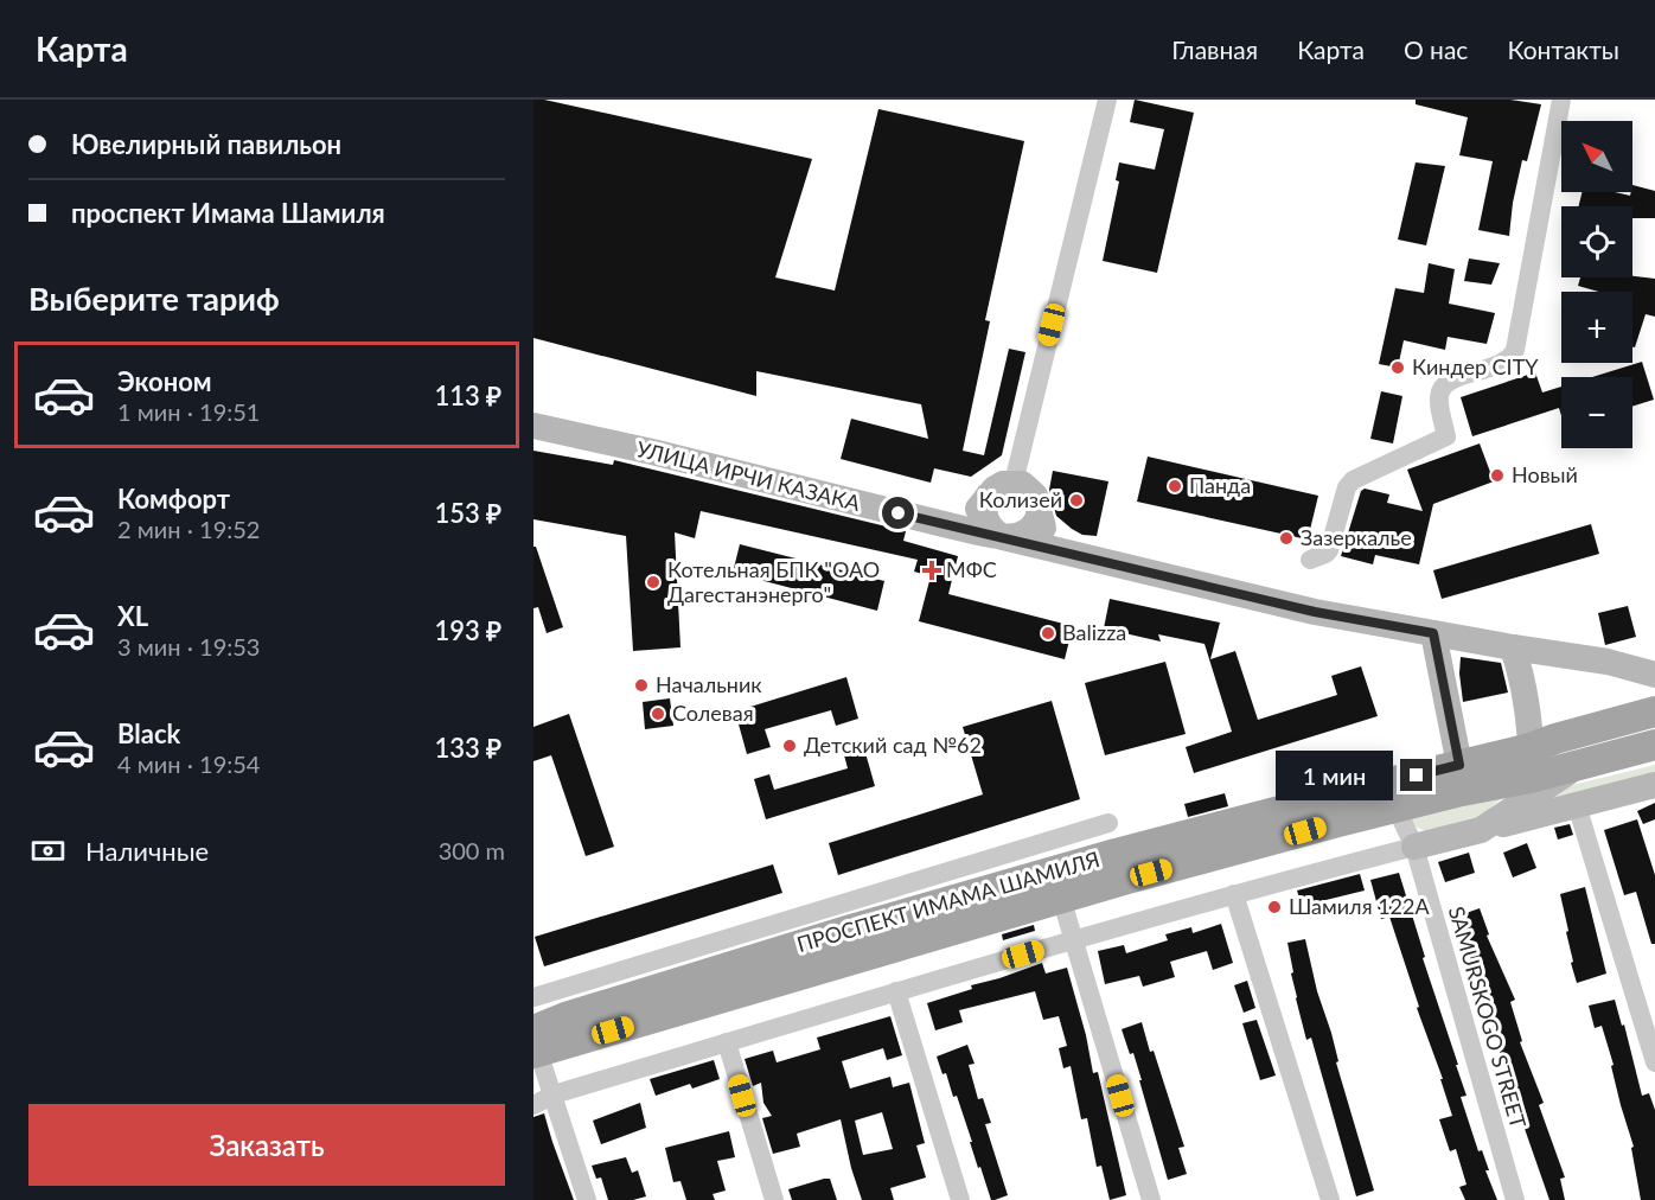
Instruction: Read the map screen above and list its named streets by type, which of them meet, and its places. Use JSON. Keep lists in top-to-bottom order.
{
  "streets": {
    "main road": ["УЛИЦА ИРЧИ КАЗАКА", "ПРОСПЕКТ ИМАМА ШАМИЛЯ"],
    "street": ["SAMURSKOGO STREET"]
  },
  "crossings": [
    ["ПРОСПЕКТ ИМАМА ШАМИЛЯ", "SAMURSKOGO STREET"]
  ],
  "places": {
    "other": [
      "Киндер CITY",
      "Новый",
      "Панда",
      "Колизей",
      "Зазеркалье",
      "Котельная БПК \"ОАО Дагестанэнерго\"",
      "Balizza",
      "Начальник",
      "Солевая",
      "Детский сад №62",
      "Шамиля 122А"
    ],
    "health": ["МФС"]
  },
  "north": "top left",
  "page": {
    "header": "Карта",
    "nav": [
      "Главная",
      "Карта",
      "О нас",
      "Контакты"
    ],
    "banner": ["Ювелирный павильон", "проспект Имама Шамиля"],
    "map_buttons": ["+", "−"],
    "heading": "Выберите тариф",
    "list": [
      {
        "name": "Эконом",
        "note": "1 мин · 19:51",
        "value": "113 ₽"
      },
      {
        "name": "Комфорт",
        "note": "2 мин · 19:52",
        "value": "153 ₽"
      },
      {
        "name": "XL",
        "note": "3 мин · 19:53",
        "value": "193 ₽"
      },
      {
        "name": "Black",
        "note": "4 мин · 19:54",
        "value": "133 ₽"
      }
    ],
    "bubble": "1 мин",
    "pay": ["Наличные", "300 m"],
    "buttons": "Заказать"
  }
}
